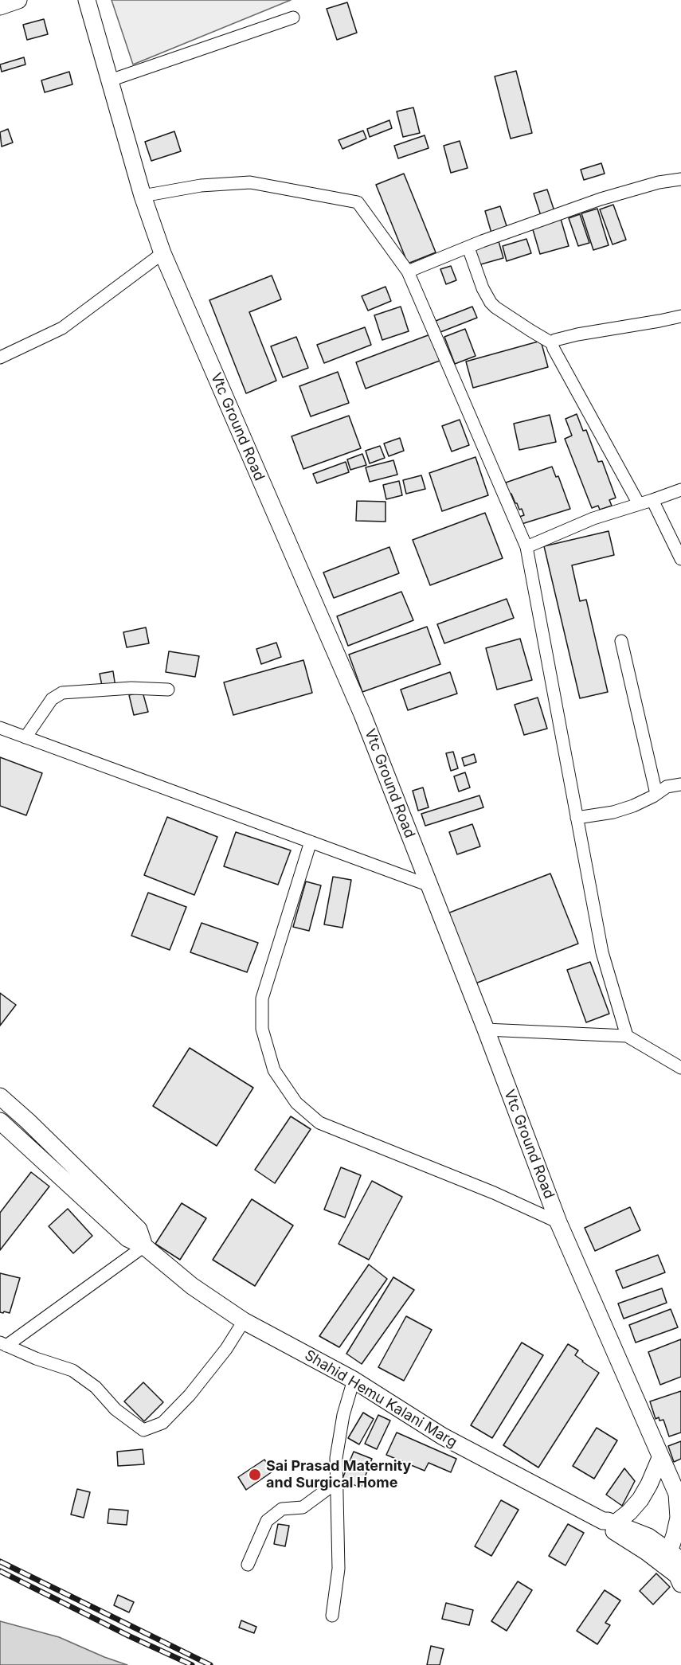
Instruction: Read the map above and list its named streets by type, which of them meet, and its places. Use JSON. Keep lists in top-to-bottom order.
{
  "streets": {
    "street": ["Vtc Ground Road", "Shahid Hemu Kalani Marg"]
  },
  "crossings": [
    ["Vtc Ground Road", "Shahid Hemu Kalani Marg"]
  ],
  "places": ["Sai Prasad Maternity and Surgical Home"]
}
